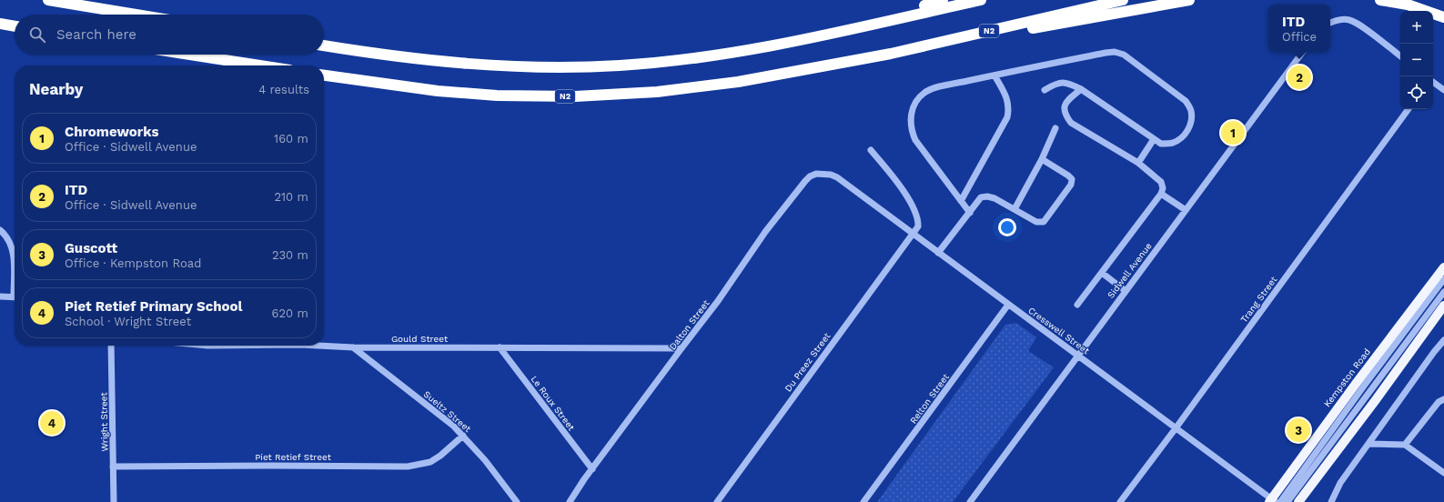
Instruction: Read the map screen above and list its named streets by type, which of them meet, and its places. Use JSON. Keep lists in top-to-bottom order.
{
  "streets": {
    "highway": ["N2"],
    "main road": ["Kempston Road"],
    "street": [
      "Sidwell Avenue",
      "Trang Street",
      "Dalton Street",
      "Cresswell Street",
      "Gould Street",
      "Du Preez Street",
      "Relton Street",
      "Le Roux Street",
      "Sueltz Street",
      "Wright Street",
      "Piet Retief Street"
    ]
  },
  "crossings": [
    ["Sidwell Avenue", "Cresswell Street"],
    ["Trang Street", "Cresswell Street"],
    ["Dalton Street", "Cresswell Street"],
    ["Dalton Street", "Gould Street"],
    ["Dalton Street", "Le Roux Street"],
    ["Cresswell Street", "Du Preez Street"],
    ["Cresswell Street", "Kempston Road"],
    ["Cresswell Street", "Relton Street"],
    ["Gould Street", "Le Roux Street"],
    ["Gould Street", "Sueltz Street"],
    ["Sueltz Street", "Piet Retief Street"],
    ["Wright Street", "Piet Retief Street"]
  ],
  "page": {
    "popup": ["ITD", "Office"],
    "map_buttons": ["+", "−"],
    "search": "Search here",
    "pins": [
      "2",
      "1",
      "4",
      "3"
    ],
    "heading": ["Nearby", "4 results"],
    "list": [
      {
        "mark": "1",
        "name": "Chromeworks",
        "note": "Office · Sidwell Avenue",
        "value": "160 m"
      },
      {
        "mark": "2",
        "name": "ITD",
        "note": "Office · Sidwell Avenue",
        "value": "210 m"
      },
      {
        "mark": "3",
        "name": "Guscott",
        "note": "Office · Kempston Road",
        "value": "230 m"
      },
      {
        "mark": "4",
        "name": "Piet Retief Primary School",
        "note": "School · Wright Street",
        "value": "620 m"
      }
    ]
  }
}
